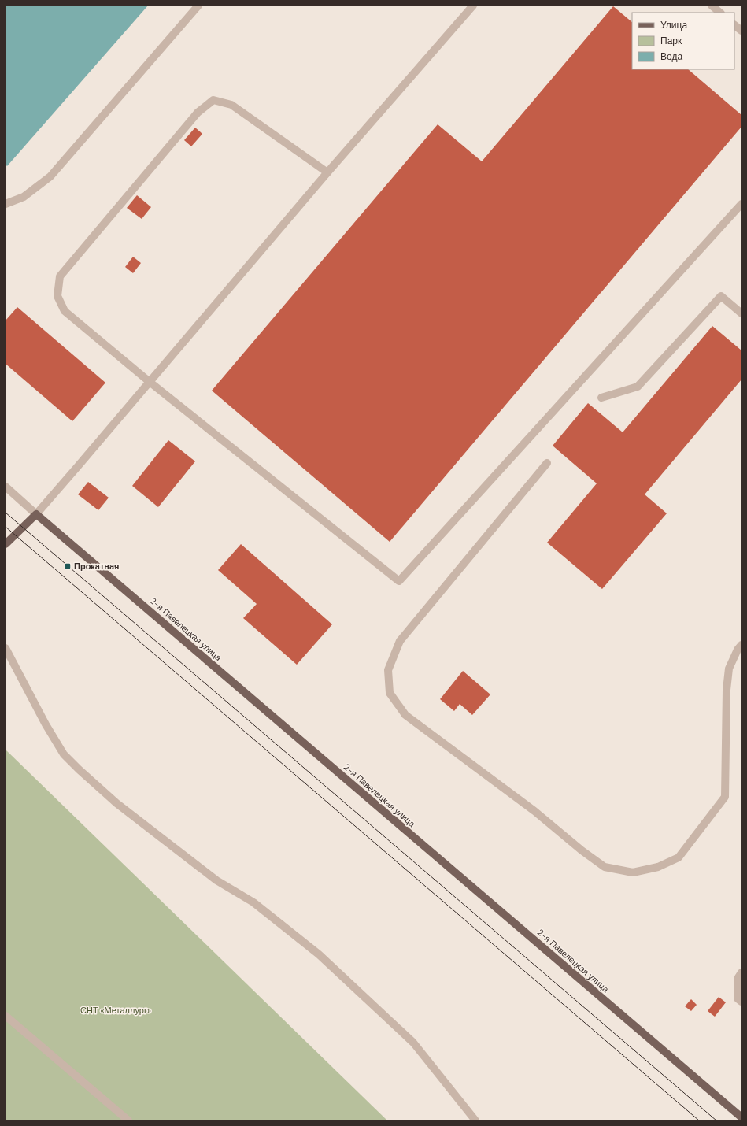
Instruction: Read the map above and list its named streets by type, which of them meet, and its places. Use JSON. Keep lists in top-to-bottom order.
{
  "streets": {
    "main road": ["2-я Павелецкая улица"]
  },
  "parks": ["СНТ «Металлург»"],
  "places": {
    "transit": ["Прокатная"]
  },
  "legend": ["Улица", "Парк", "Вода"]
}
